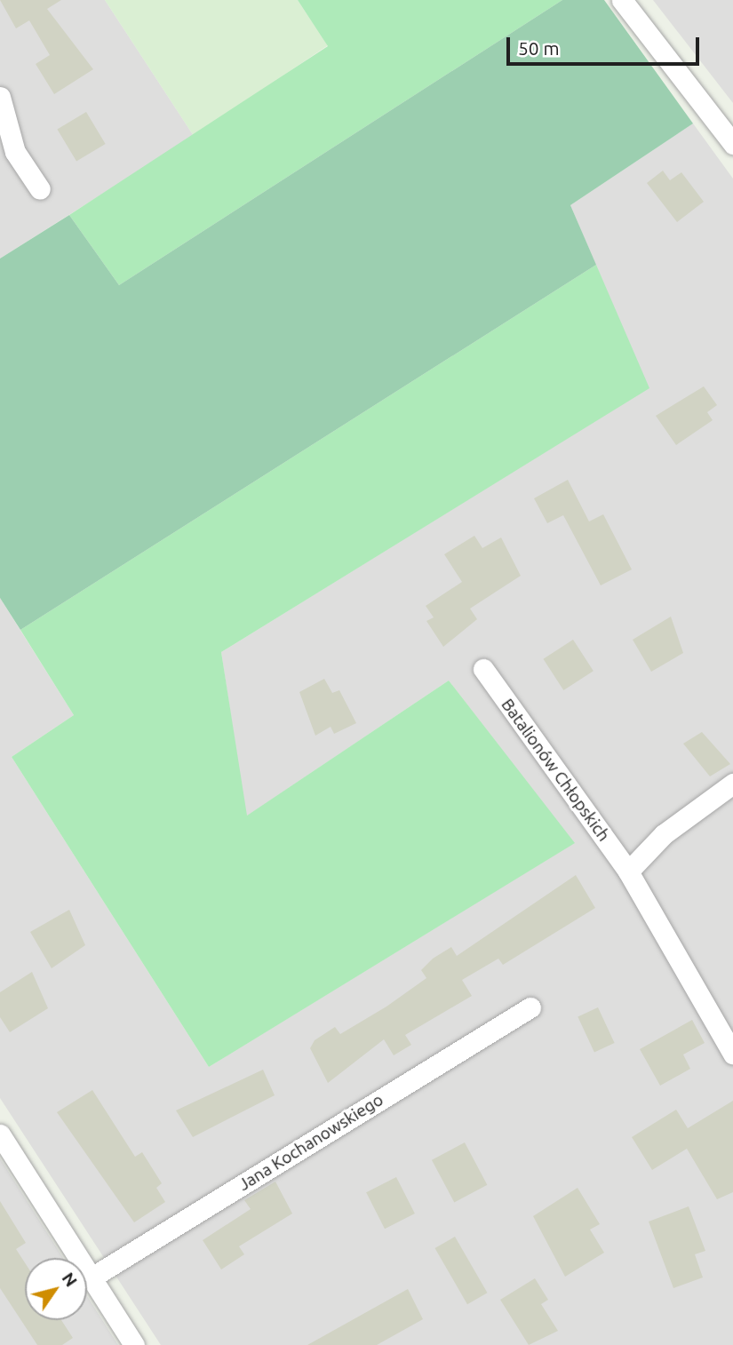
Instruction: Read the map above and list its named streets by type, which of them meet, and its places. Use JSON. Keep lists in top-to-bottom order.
{
  "streets": {
    "street": ["Batalionów Chłopskich", "Jana Kochanowskiego"]
  },
  "scale_bar": "50 m",
  "north": "top right"
}
